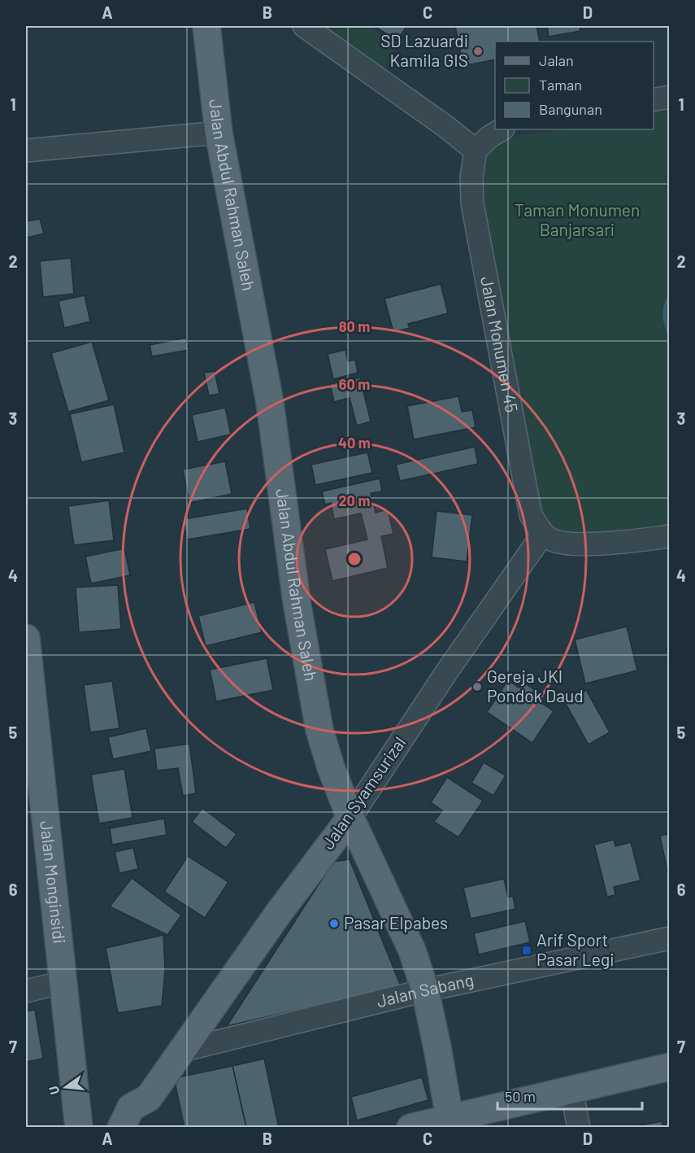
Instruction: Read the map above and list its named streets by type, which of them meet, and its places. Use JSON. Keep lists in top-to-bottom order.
{
  "streets": {
    "main road": ["Jalan Abdul Rahman Saleh", "Jalan Syamsurizal", "Jalan Monginsidi"],
    "street": ["Jalan Monumen 45", "Jalan Sabang"]
  },
  "crossings": [
    ["Jalan Abdul Rahman Saleh", "Jalan Syamsurizal"],
    ["Jalan Abdul Rahman Saleh", "Jalan Sabang"],
    ["Jalan Monumen 45", "Jalan Syamsurizal"],
    ["Jalan Syamsurizal", "Jalan Sabang"]
  ],
  "parks": ["Taman Monumen Banjarsari"],
  "places": {
    "other": ["SD Lazuardi Kamila GIS", "Gereja JKI Pondok Daud", "Pasar Elpabes"],
    "transit": ["Arif Sport Pasar Legi"]
  },
  "legend": ["Jalan", "Taman", "Bangunan"],
  "scale_bar": "50 m",
  "north": "left",
  "grid": {
    "columns": [
      "A",
      "B",
      "C",
      "D"
    ],
    "rows": [
      "1",
      "2",
      "3",
      "4",
      "5",
      "6",
      "7"
    ]
  },
  "rings": [
    "80 m",
    "60 m",
    "40 m",
    "20 m"
  ]
}
